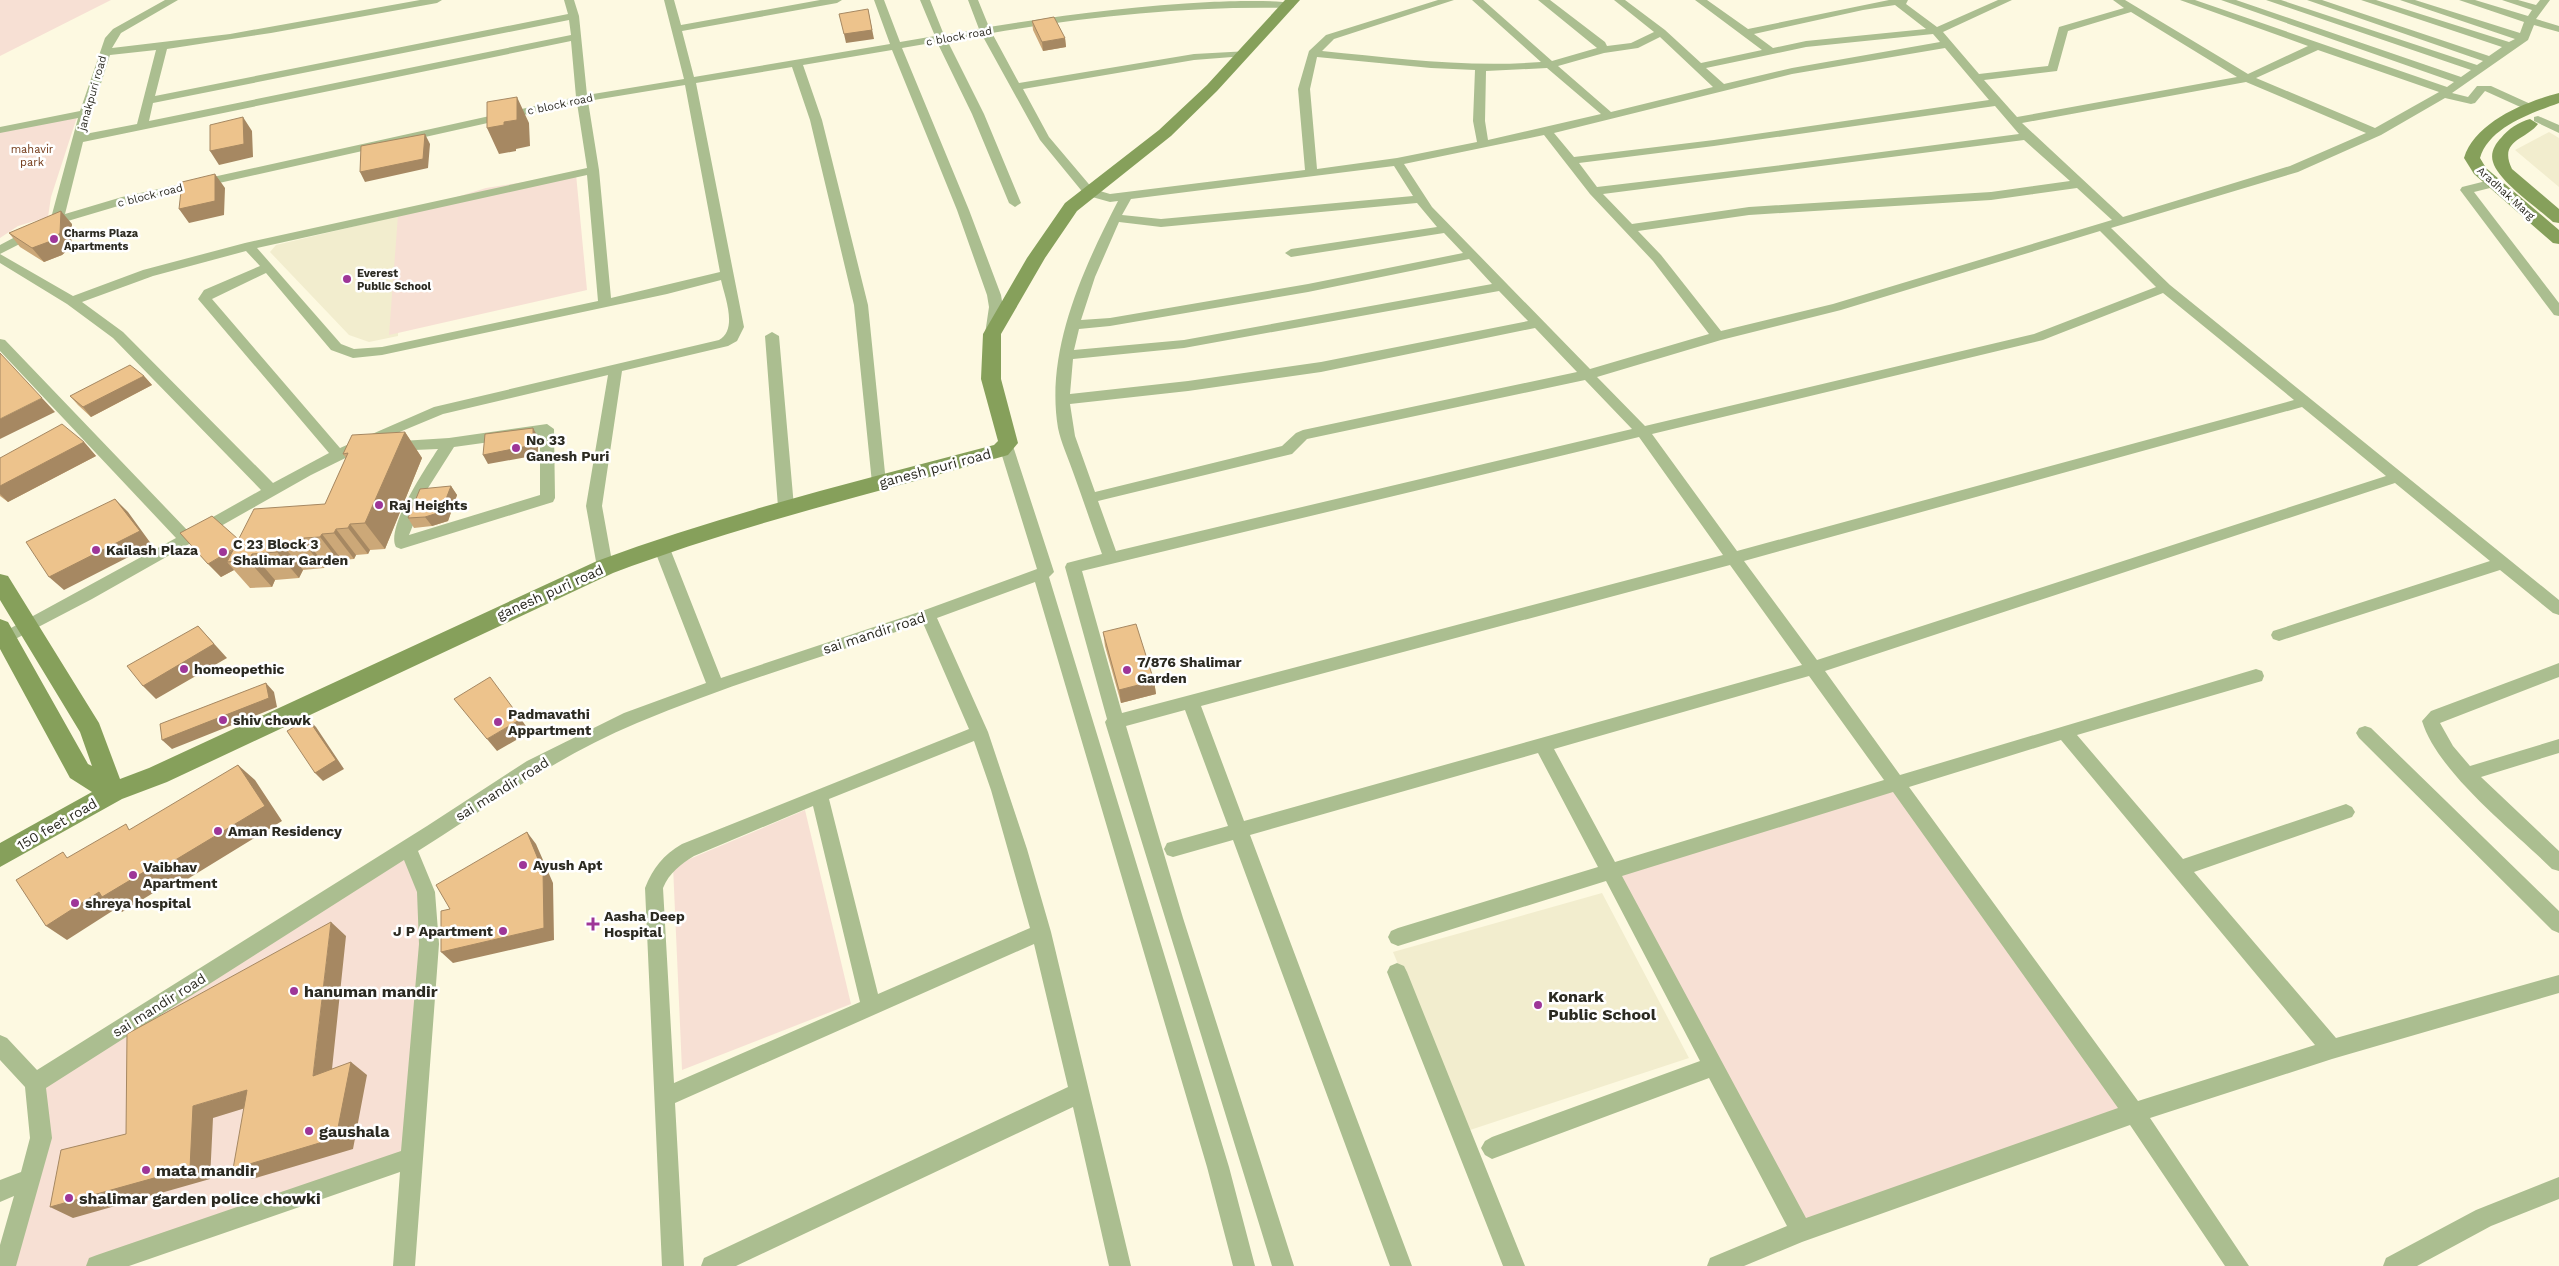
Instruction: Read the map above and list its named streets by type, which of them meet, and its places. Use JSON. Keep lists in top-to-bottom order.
{
  "streets": {
    "street": [
      "c block road",
      "janakpuri road",
      "Aradhak Marg",
      "ganesh puri road",
      "sai mandir road",
      "150 feet road"
    ]
  },
  "crossings": [
    ["c block road", "janakpuri road"],
    ["ganesh puri road", "150 feet road"]
  ],
  "parks": ["mahavir park"],
  "places": {
    "other": [
      "Charms Plaza Apartments",
      "Everest Public School",
      "No 33 Ganesh Puri",
      "Raj Heights",
      "Kailash Plaza",
      "C 23 Block 3 Shalimar Garden",
      "homeopethic",
      "7/876 Shalimar Garden",
      "shiv chowk",
      "Padmavathi Appartment",
      "Aman Residency",
      "Ayush Apt",
      "Vaibhav Apartment",
      "shreya hospital",
      "J P Apartment",
      "hanuman mandir",
      "Konark Public School",
      "gaushala",
      "mata mandir",
      "shalimar garden police chowki"
    ],
    "health": ["Aasha Deep Hospital"]
  }
}
